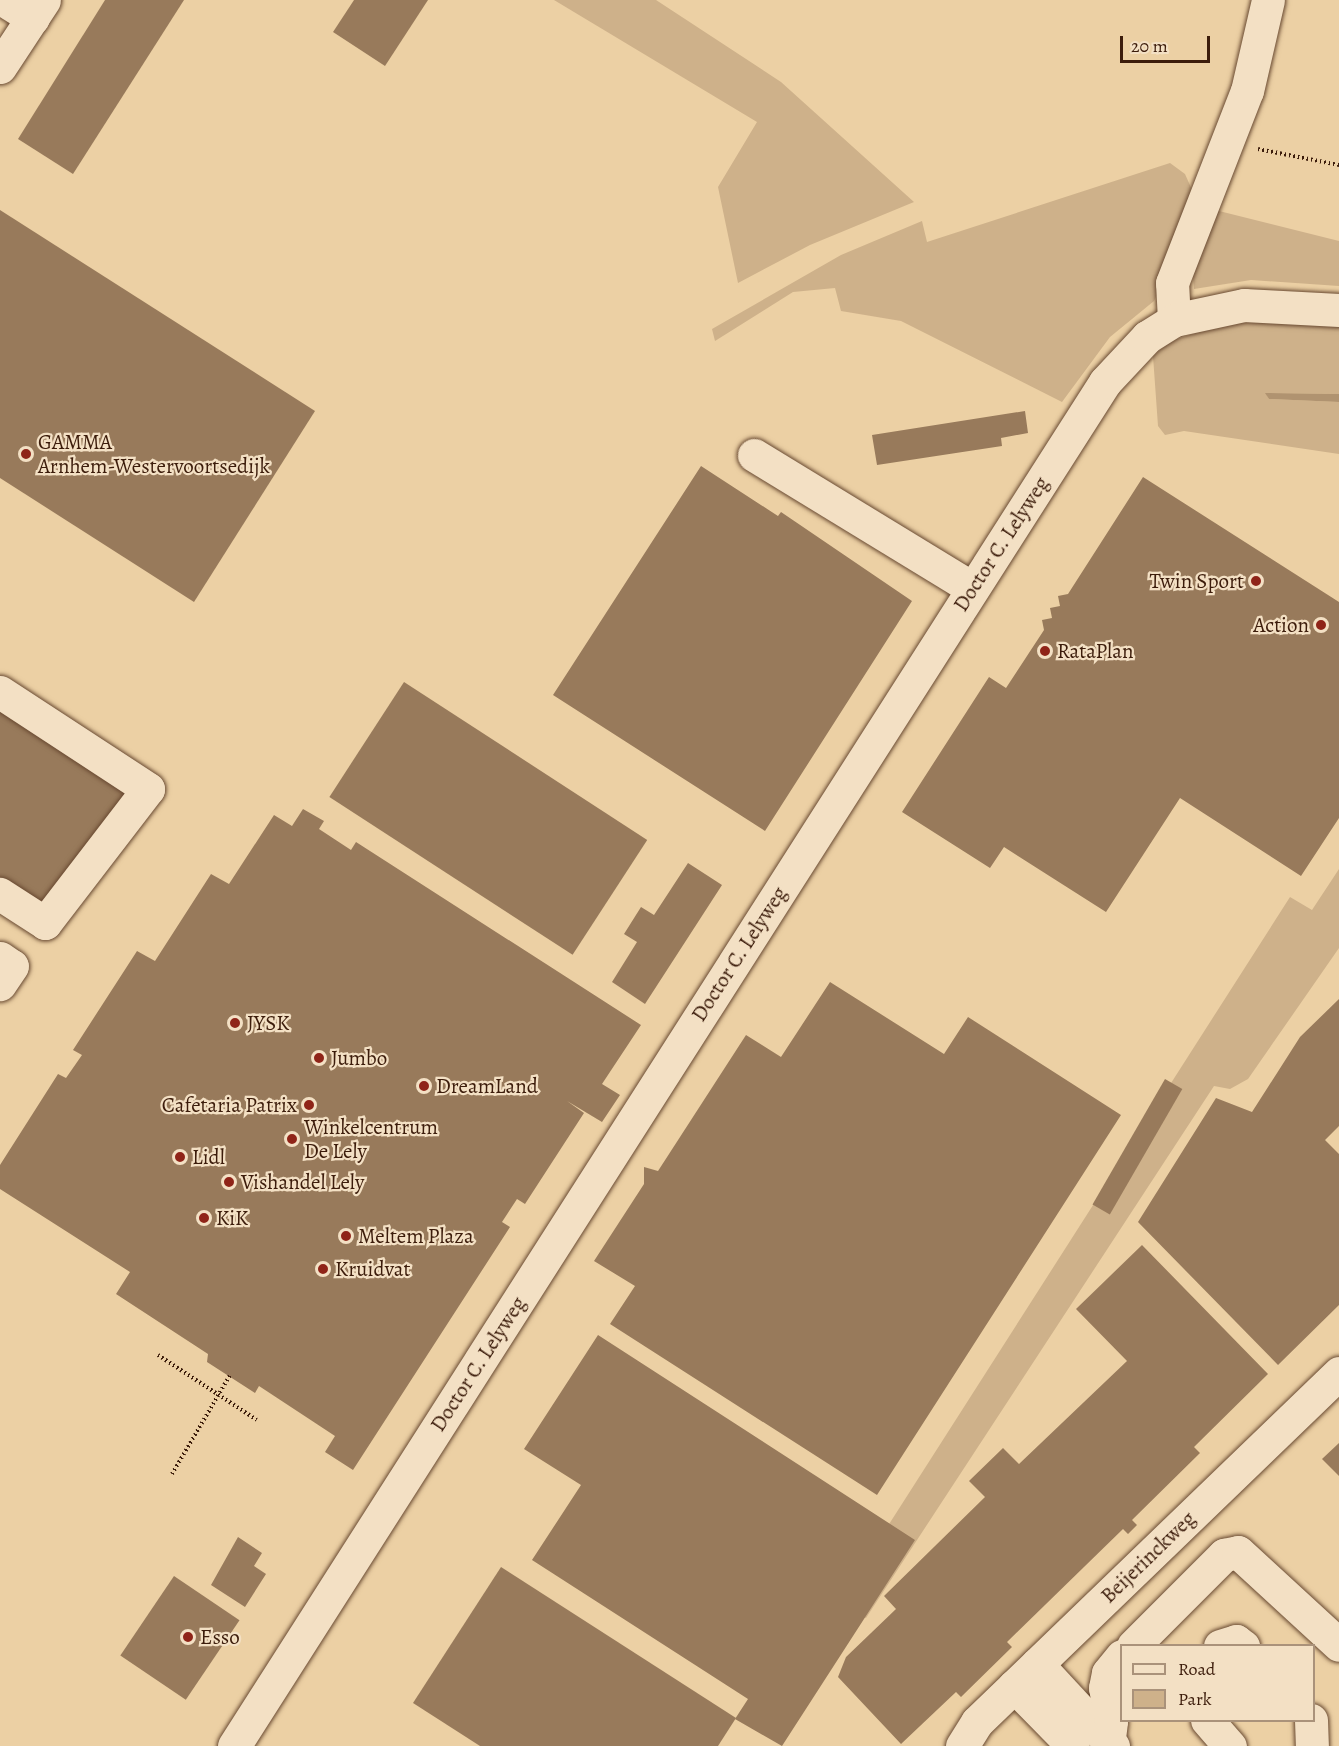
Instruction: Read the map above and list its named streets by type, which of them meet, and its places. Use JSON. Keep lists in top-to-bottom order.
{
  "streets": {
    "street": ["Doctor C. Lelyweg", "Beijerinckweg"]
  },
  "places": [
    "GAMMA Arnhem-Westervoortsedijk",
    "Twin Sport",
    "Action",
    "RataPlan",
    "JYSK",
    "Jumbo",
    "DreamLand",
    "Cafetaria Patrix",
    "Winkelcentrum De Lely",
    "Lidl",
    "Vishandel Lely",
    "KiK",
    "Meltem Plaza",
    "Kruidvat",
    "Esso"
  ],
  "legend": ["Road", "Park"],
  "scale_bar": "20 m"
}
